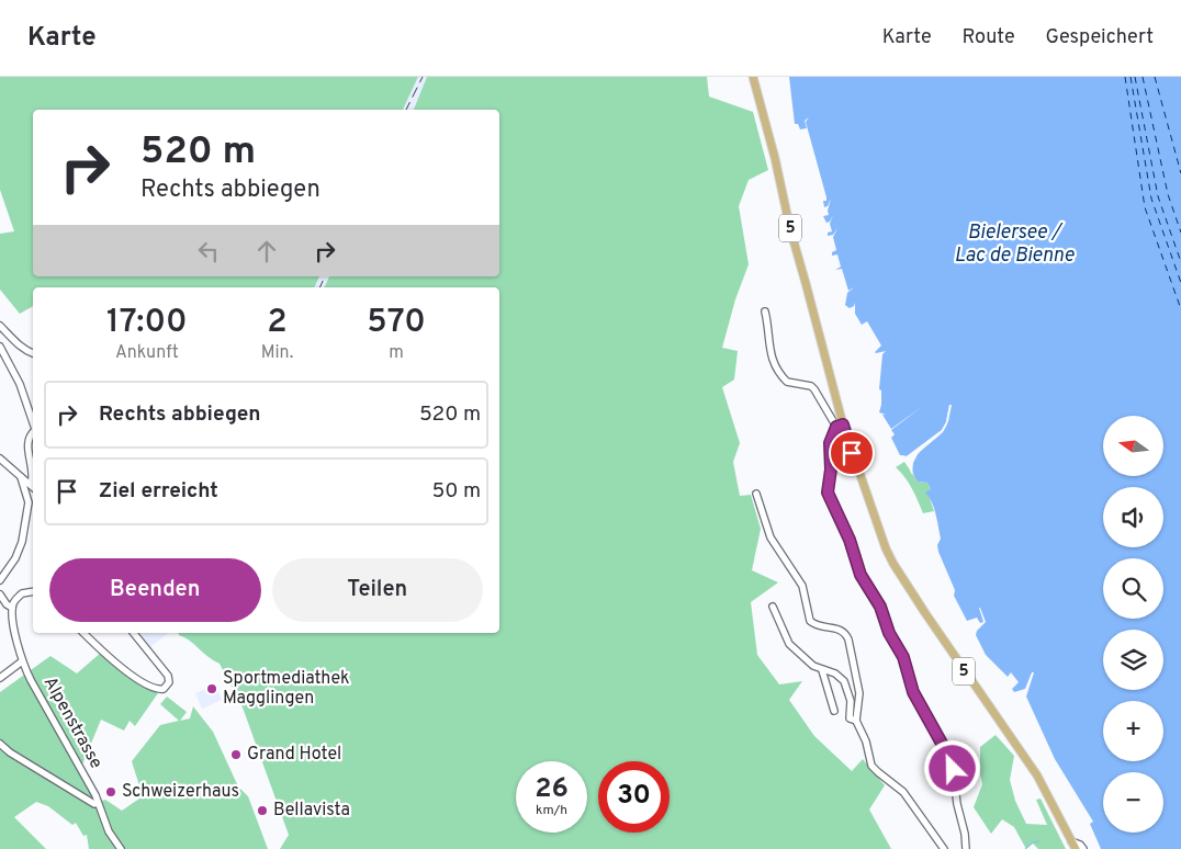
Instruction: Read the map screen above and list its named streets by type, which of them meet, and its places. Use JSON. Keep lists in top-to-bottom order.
{
  "streets": {
    "main road": ["5"],
    "street": ["Alpenstrasse"]
  },
  "water": ["Bielersee / Lac de Bienne"],
  "places": [
    "Sportmediathek Magglingen",
    "Grand Hotel",
    "Schweizerhaus",
    "Bellavista"
  ],
  "north": "left",
  "page": {
    "header": "Karte",
    "nav": ["Karte", "Route", "Gespeichert"],
    "turn": ["520 m", "Rechts abbiegen"],
    "eta": [
      "17:00",
      "Ankunft",
      "2",
      "Min.",
      "570",
      "m"
    ],
    "list": [
      {
        "name": "Rechts abbiegen",
        "value": "520 m"
      },
      {
        "name": "Ziel erreicht",
        "value": "50 m"
      }
    ],
    "map_buttons": ["+", "−"],
    "buttons": ["Beenden", "Teilen"],
    "speed": "26 km/h",
    "limit": "30"
  }
}
